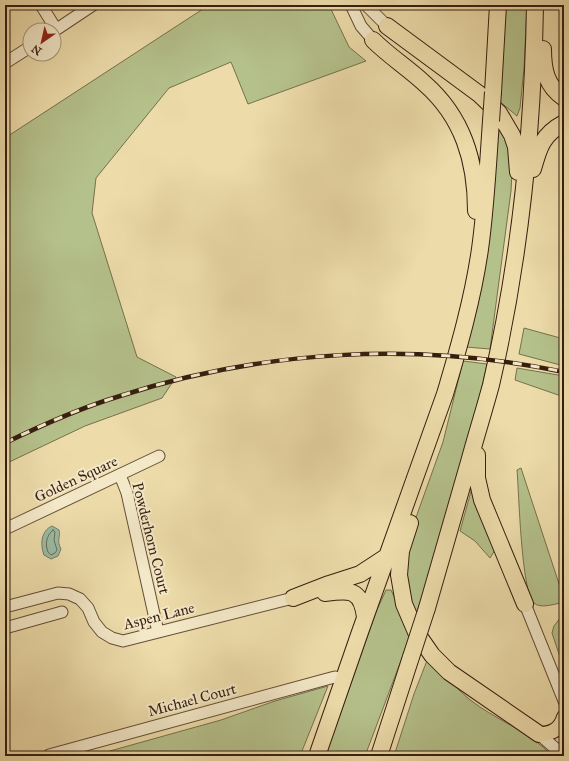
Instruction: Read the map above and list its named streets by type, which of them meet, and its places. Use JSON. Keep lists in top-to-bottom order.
{
  "streets": {
    "street": [
      "Golden Square",
      "Powderhorn Court",
      "Aspen Lane",
      "Michael Court"
    ]
  },
  "crossings": [
    ["Golden Square", "Powderhorn Court"],
    ["Powderhorn Court", "Aspen Lane"]
  ],
  "north": "bottom left"
}
